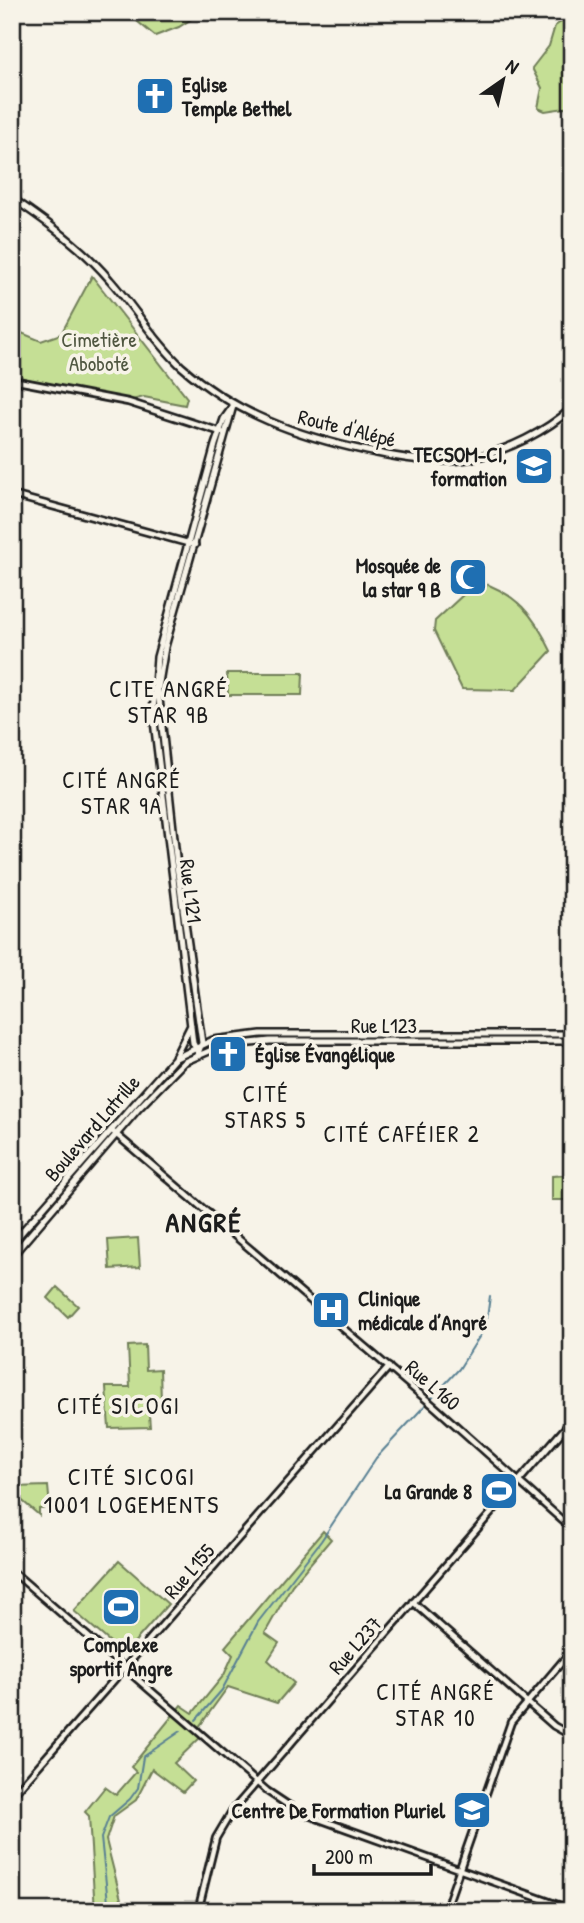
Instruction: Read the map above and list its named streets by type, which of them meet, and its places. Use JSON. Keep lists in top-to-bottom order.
{
  "streets": {
    "main road": [
      "Route d'Alépé",
      "Rue L121",
      "Rue L123",
      "Boulevard Latrille"
    ],
    "street": ["Rue L160", "Rue L155", "Rue L237"]
  },
  "crossings": [
    ["Rue L121", "Boulevard Latrille"],
    ["Rue L123", "Boulevard Latrille"],
    ["Boulevard Latrille", "Rue L160"],
    ["Rue L160", "Rue L155"],
    ["Rue L160", "Rue L237"]
  ],
  "districts": [
    "CITE ANGRÉ STAR 9B",
    "CITÉ ANGRÉ STAR 9A",
    "CITÉ STARS 5",
    "CITÉ CAFÉIER 2",
    "ANGRÉ",
    "CITÉ SICOGI",
    "CITÉ SICOGI 1001 LOGEMENTS",
    "CITÉ ANGRÉ STAR 10"
  ],
  "parks": ["Cimetière Aboboté"],
  "places": {
    "church": ["Eglise Temple Bethel", "Église Évangélique"],
    "school or university": ["TECSOM-CI, formation", "Centre De Formation Pluriel"],
    "mosque": ["Mosquée de la star 9 B"],
    "hospital": ["Clinique médicale d’Angré"],
    "sports": ["La Grande 8", "Complexe sportif Angre"]
  },
  "scale_bar": "200 m",
  "north": "top right"
}
